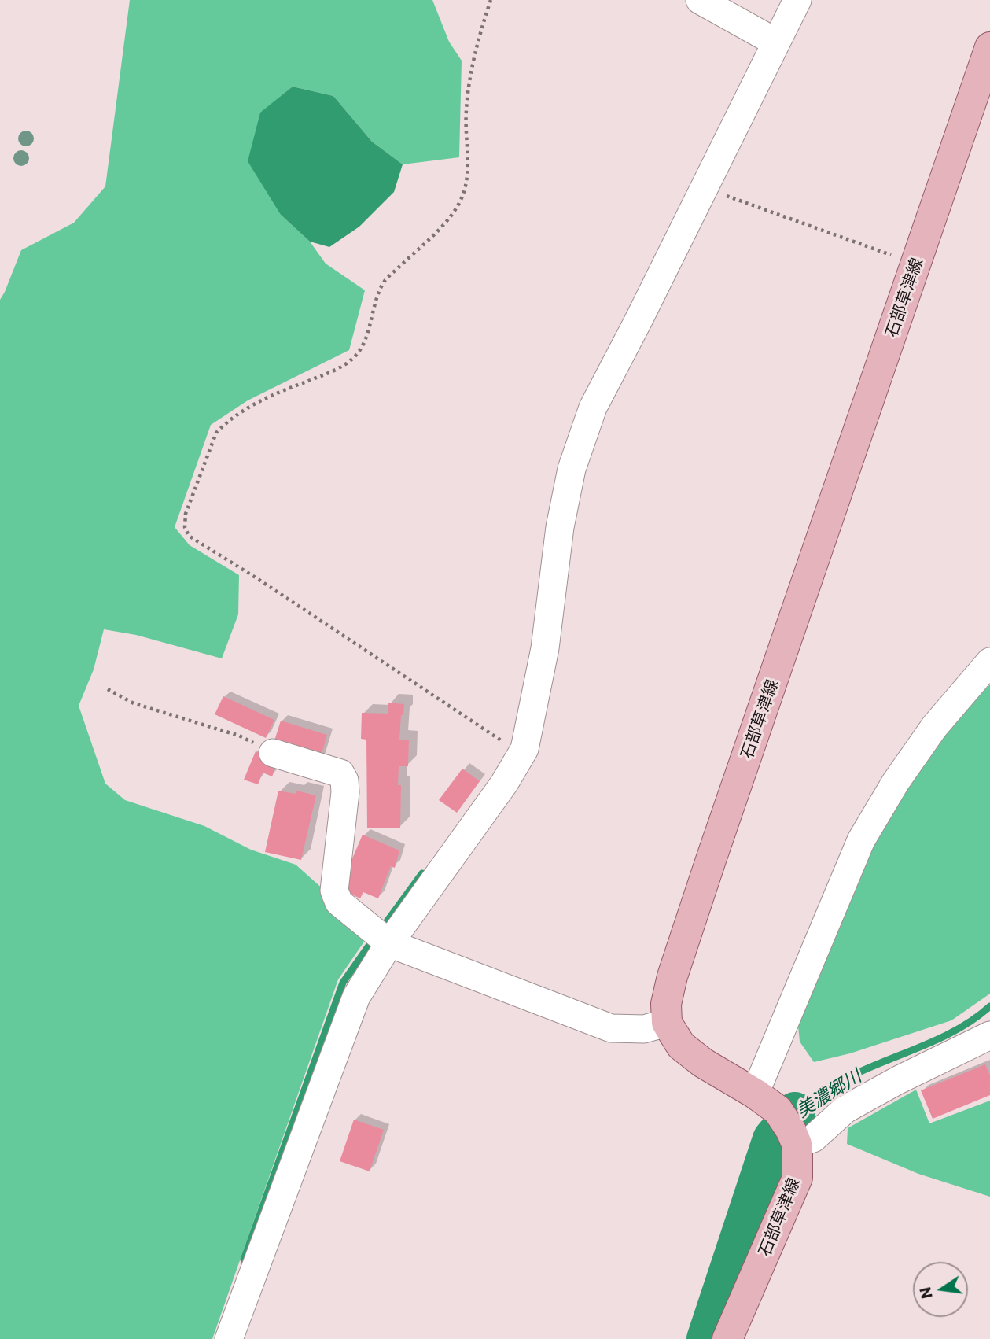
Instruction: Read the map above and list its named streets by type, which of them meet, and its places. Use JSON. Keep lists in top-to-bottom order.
{
  "streets": {
    "main road": ["石部草津線"]
  },
  "water": ["美濃郷川"],
  "north": "left"
}
